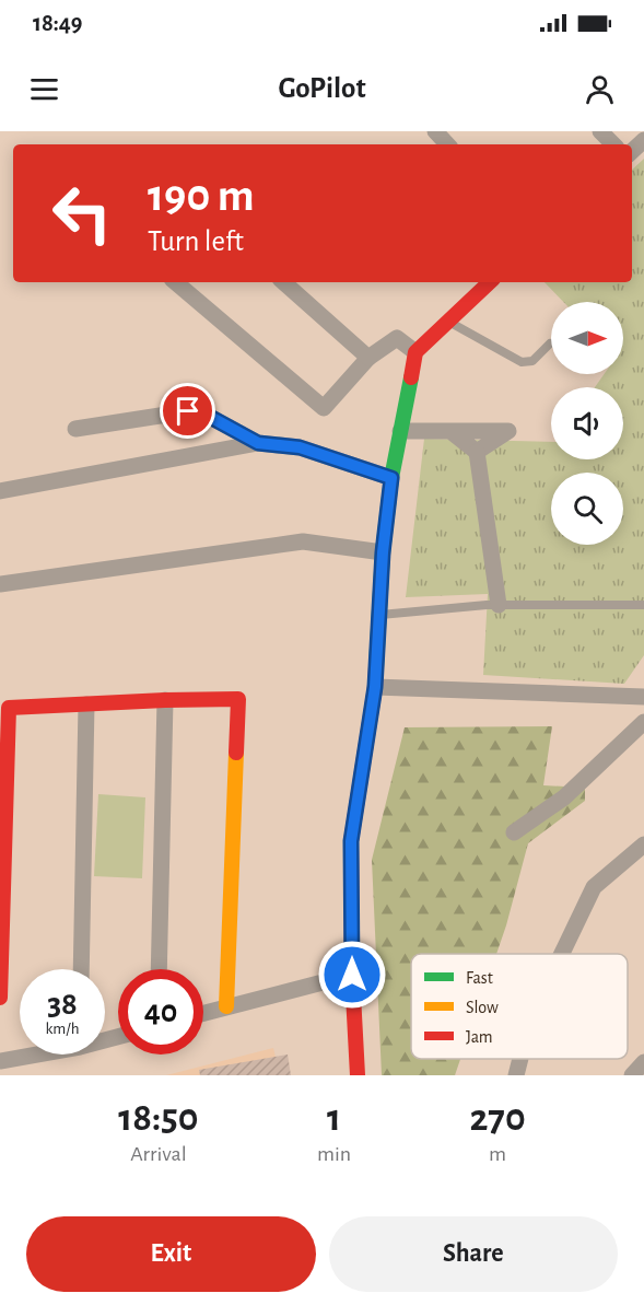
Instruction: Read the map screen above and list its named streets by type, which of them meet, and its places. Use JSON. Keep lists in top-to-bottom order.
{
  "legend": ["Fast", "Slow", "Jam"],
  "north": "right",
  "page": {
    "status": "18:49",
    "header": "GoPilot",
    "turn": ["190 m", "Turn left"],
    "speed": "38 km/h",
    "limit": "40",
    "eta": [
      "18:50",
      "Arrival",
      "1",
      "min",
      "270",
      "m"
    ],
    "buttons": ["Exit", "Share"]
  }
}
